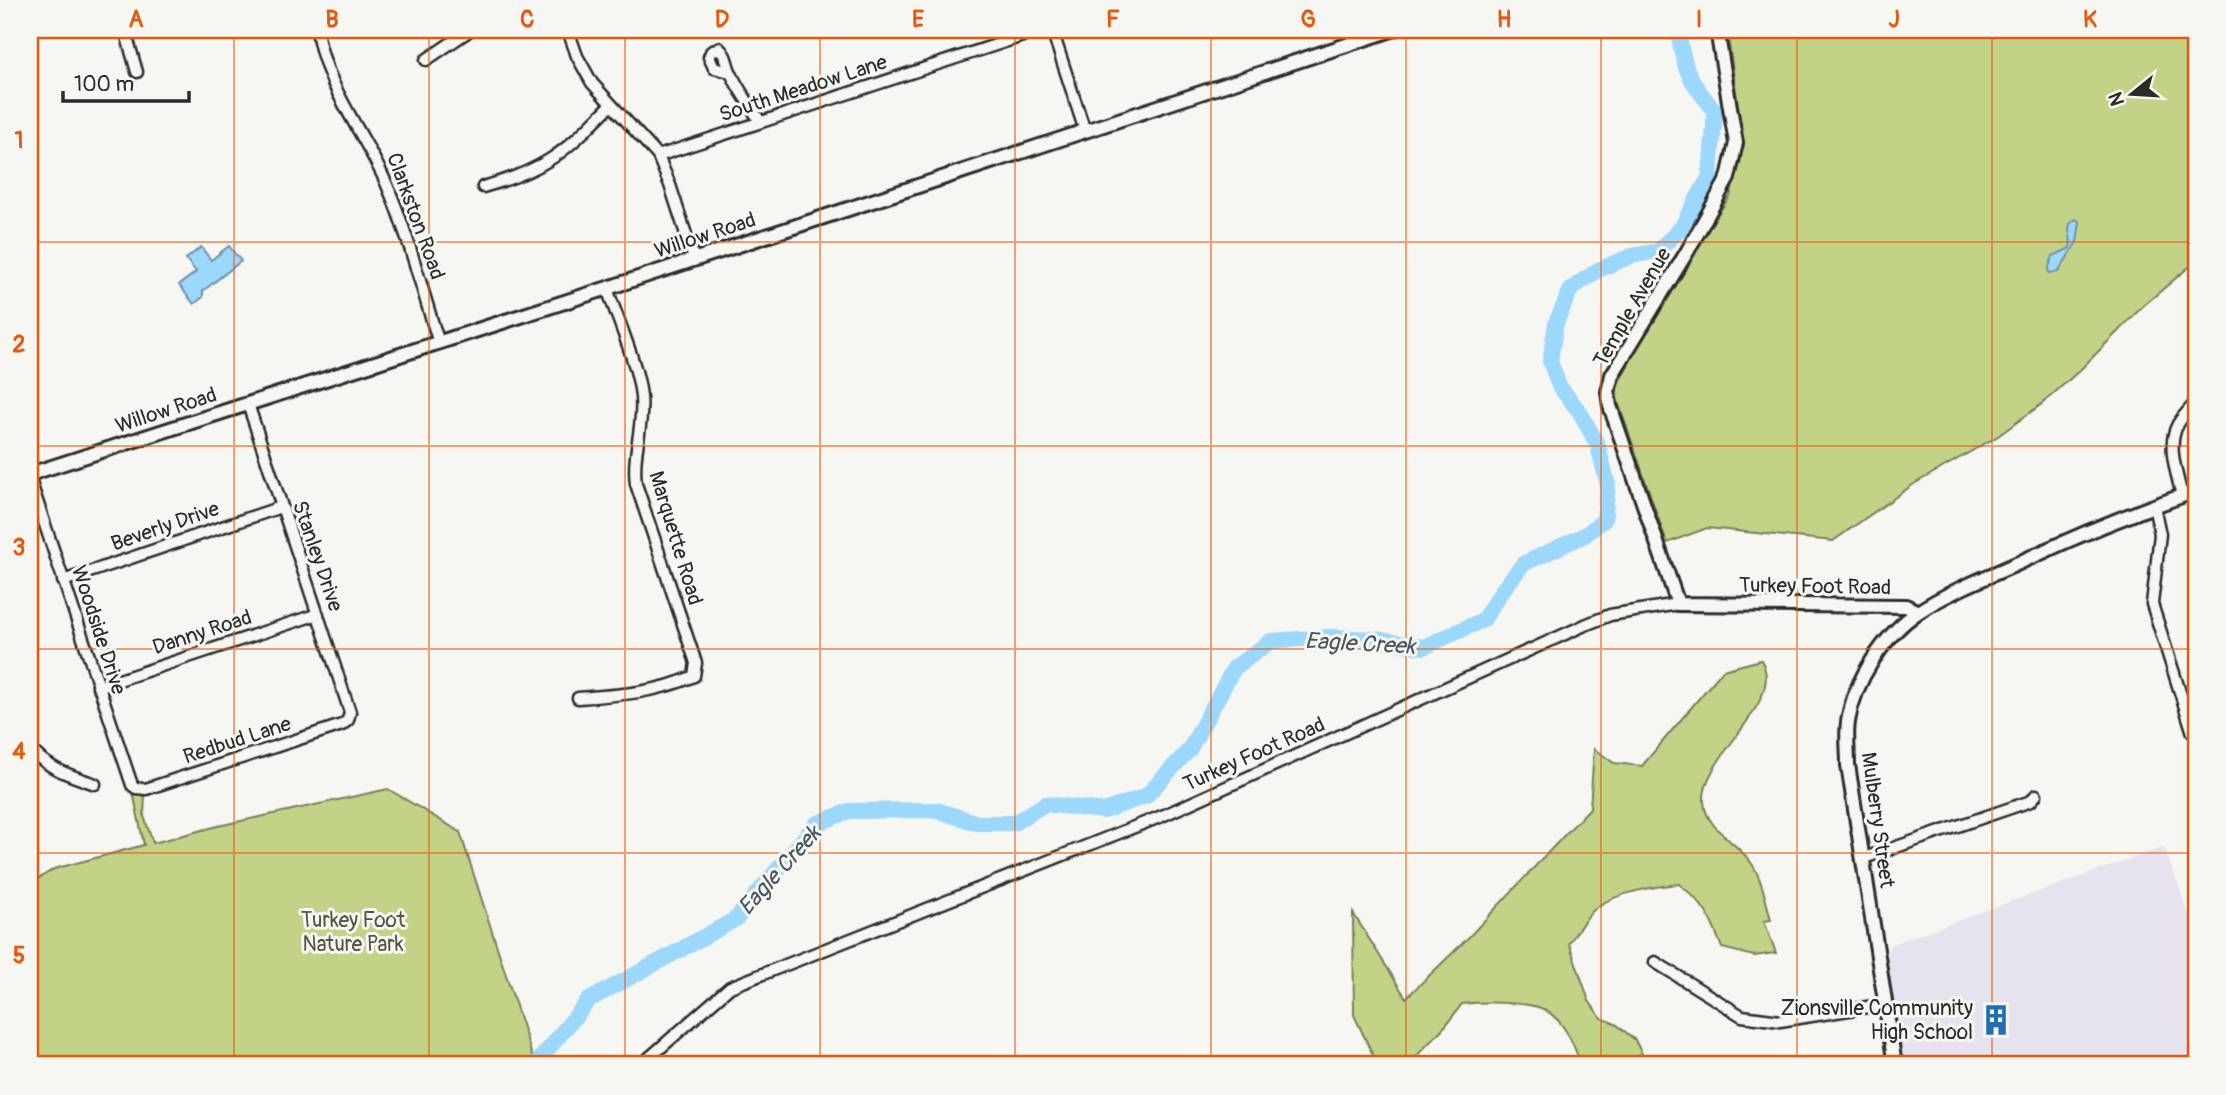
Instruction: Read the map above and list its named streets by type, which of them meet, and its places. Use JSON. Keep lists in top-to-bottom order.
{
  "streets": {
    "street": [
      "South Meadow Lane",
      "Clarkston Road",
      "Willow Road",
      "Temple Avenue",
      "Beverly Drive",
      "Marquette Road",
      "Stanley Drive",
      "Turkey Foot Road",
      "Woodside Drive",
      "Danny Road",
      "Redbud Lane",
      "Mulberry Street"
    ]
  },
  "crossings": [
    ["Clarkston Road", "Willow Road"],
    ["Willow Road", "Marquette Road"],
    ["Willow Road", "Stanley Drive"],
    ["Temple Avenue", "Turkey Foot Road"],
    ["Beverly Drive", "Stanley Drive"],
    ["Beverly Drive", "Woodside Drive"],
    ["Stanley Drive", "Danny Road"],
    ["Stanley Drive", "Redbud Lane"],
    ["Turkey Foot Road", "Mulberry Street"],
    ["Woodside Drive", "Danny Road"],
    ["Woodside Drive", "Redbud Lane"]
  ],
  "water": ["Eagle Creek"],
  "parks": ["Turkey Foot Nature Park"],
  "places": {
    "building": ["Zionsville Community High School"]
  },
  "scale_bar": "100 m",
  "north": "left",
  "grid": {
    "columns": [
      "A",
      "B",
      "C",
      "D",
      "E",
      "F",
      "G",
      "H",
      "I",
      "J",
      "K"
    ],
    "rows": [
      "1",
      "2",
      "3",
      "4",
      "5"
    ]
  }
}
